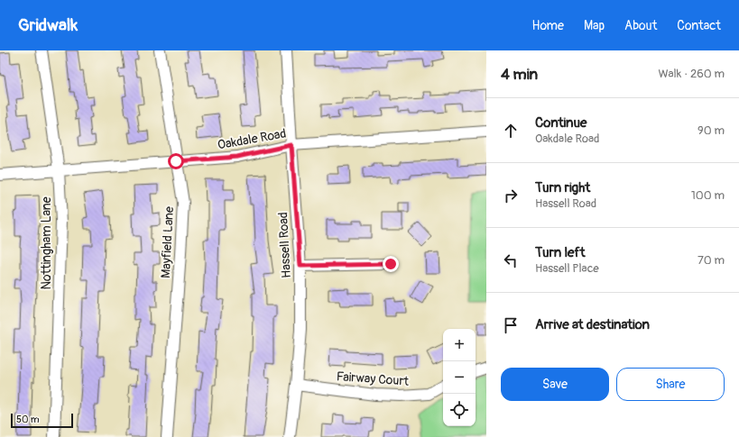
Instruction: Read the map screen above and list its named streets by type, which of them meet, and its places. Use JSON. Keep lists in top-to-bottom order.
{
  "streets": {
    "street": [
      "Oakdale Road",
      "Mayfield Lane",
      "Nottingham Lane",
      "Hassell Road",
      "Fairway Court"
    ]
  },
  "crossings": [
    ["Oakdale Road", "Mayfield Lane"],
    ["Oakdale Road", "Nottingham Lane"],
    ["Oakdale Road", "Hassell Road"],
    ["Hassell Road", "Fairway Court"]
  ],
  "scale_bar": "50 m",
  "page": {
    "header": "Gridwalk",
    "nav": [
      "Home",
      "Map",
      "About",
      "Contact"
    ],
    "heading": ["4 min", "Walk · 260 m"],
    "list": [
      ["Continue", "Oakdale Road", "90 m"],
      ["Turn right", "Hassell Road", "100 m"],
      ["Turn left", "Hassell Place", "70 m"],
      "Arrive at destination"
    ],
    "map_buttons": ["+", "−"],
    "buttons": ["Save", "Share"],
    "scale": "50 m"
  }
}
